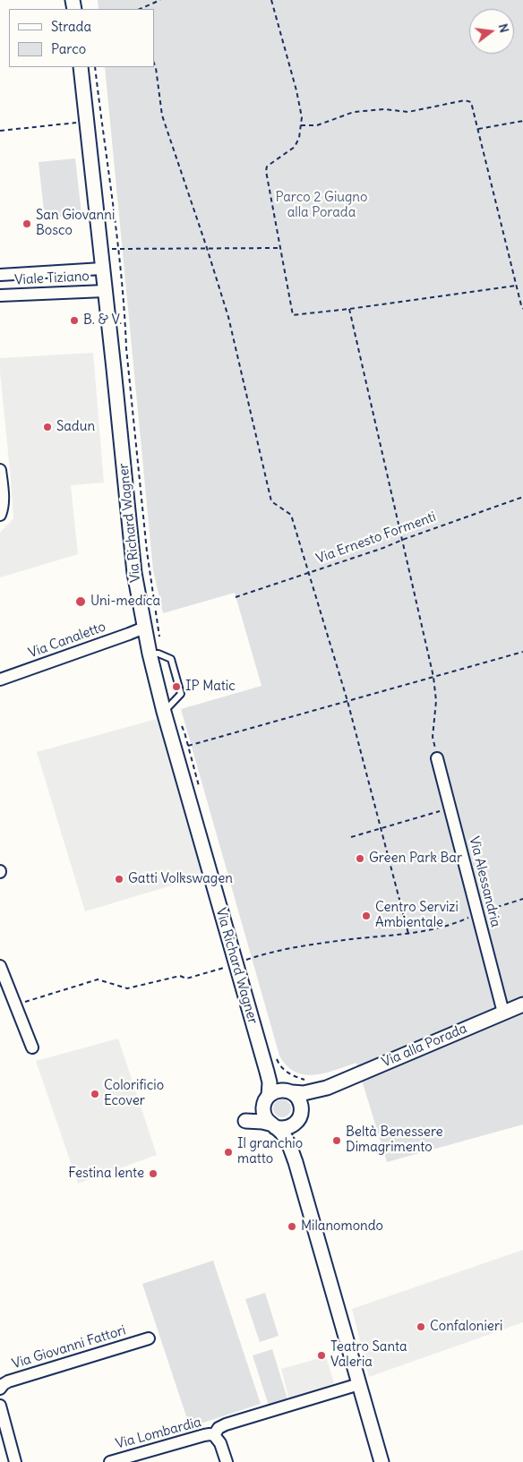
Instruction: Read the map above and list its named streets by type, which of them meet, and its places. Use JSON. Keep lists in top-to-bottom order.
{
  "streets": {
    "street": [
      "Viale Tiziano",
      "Via Richard Wagner",
      "Via Canaletto",
      "Via Alessandria",
      "Via alla Porada",
      "Via Giovanni Fattori",
      "Via Lombardia"
    ],
    "path": ["Via Ernesto Formenti"]
  },
  "crossings": [
    ["Viale Tiziano", "Via Richard Wagner"],
    ["Via Richard Wagner", "Via Canaletto"],
    ["Via Richard Wagner", "Via alla Porada"],
    ["Via Alessandria", "Via alla Porada"]
  ],
  "parks": ["Parco 2 Giugno alla Porada"],
  "places": [
    "San Giovanni Bosco",
    "B. & V.",
    "Sadun",
    "Uni-medica",
    "IP Matic",
    "Green Park Bar",
    "Gatti Volkswagen",
    "Centro Servizi Ambientale",
    "Colorificio Ecover",
    "Beltà Benessere Dimagrimento",
    "Il granchio matto",
    "Festina lente",
    "Milanomondo",
    "Confalonieri",
    "Teatro Santa Valeria"
  ],
  "legend": ["Strada", "Parco"],
  "north": "right"
}
